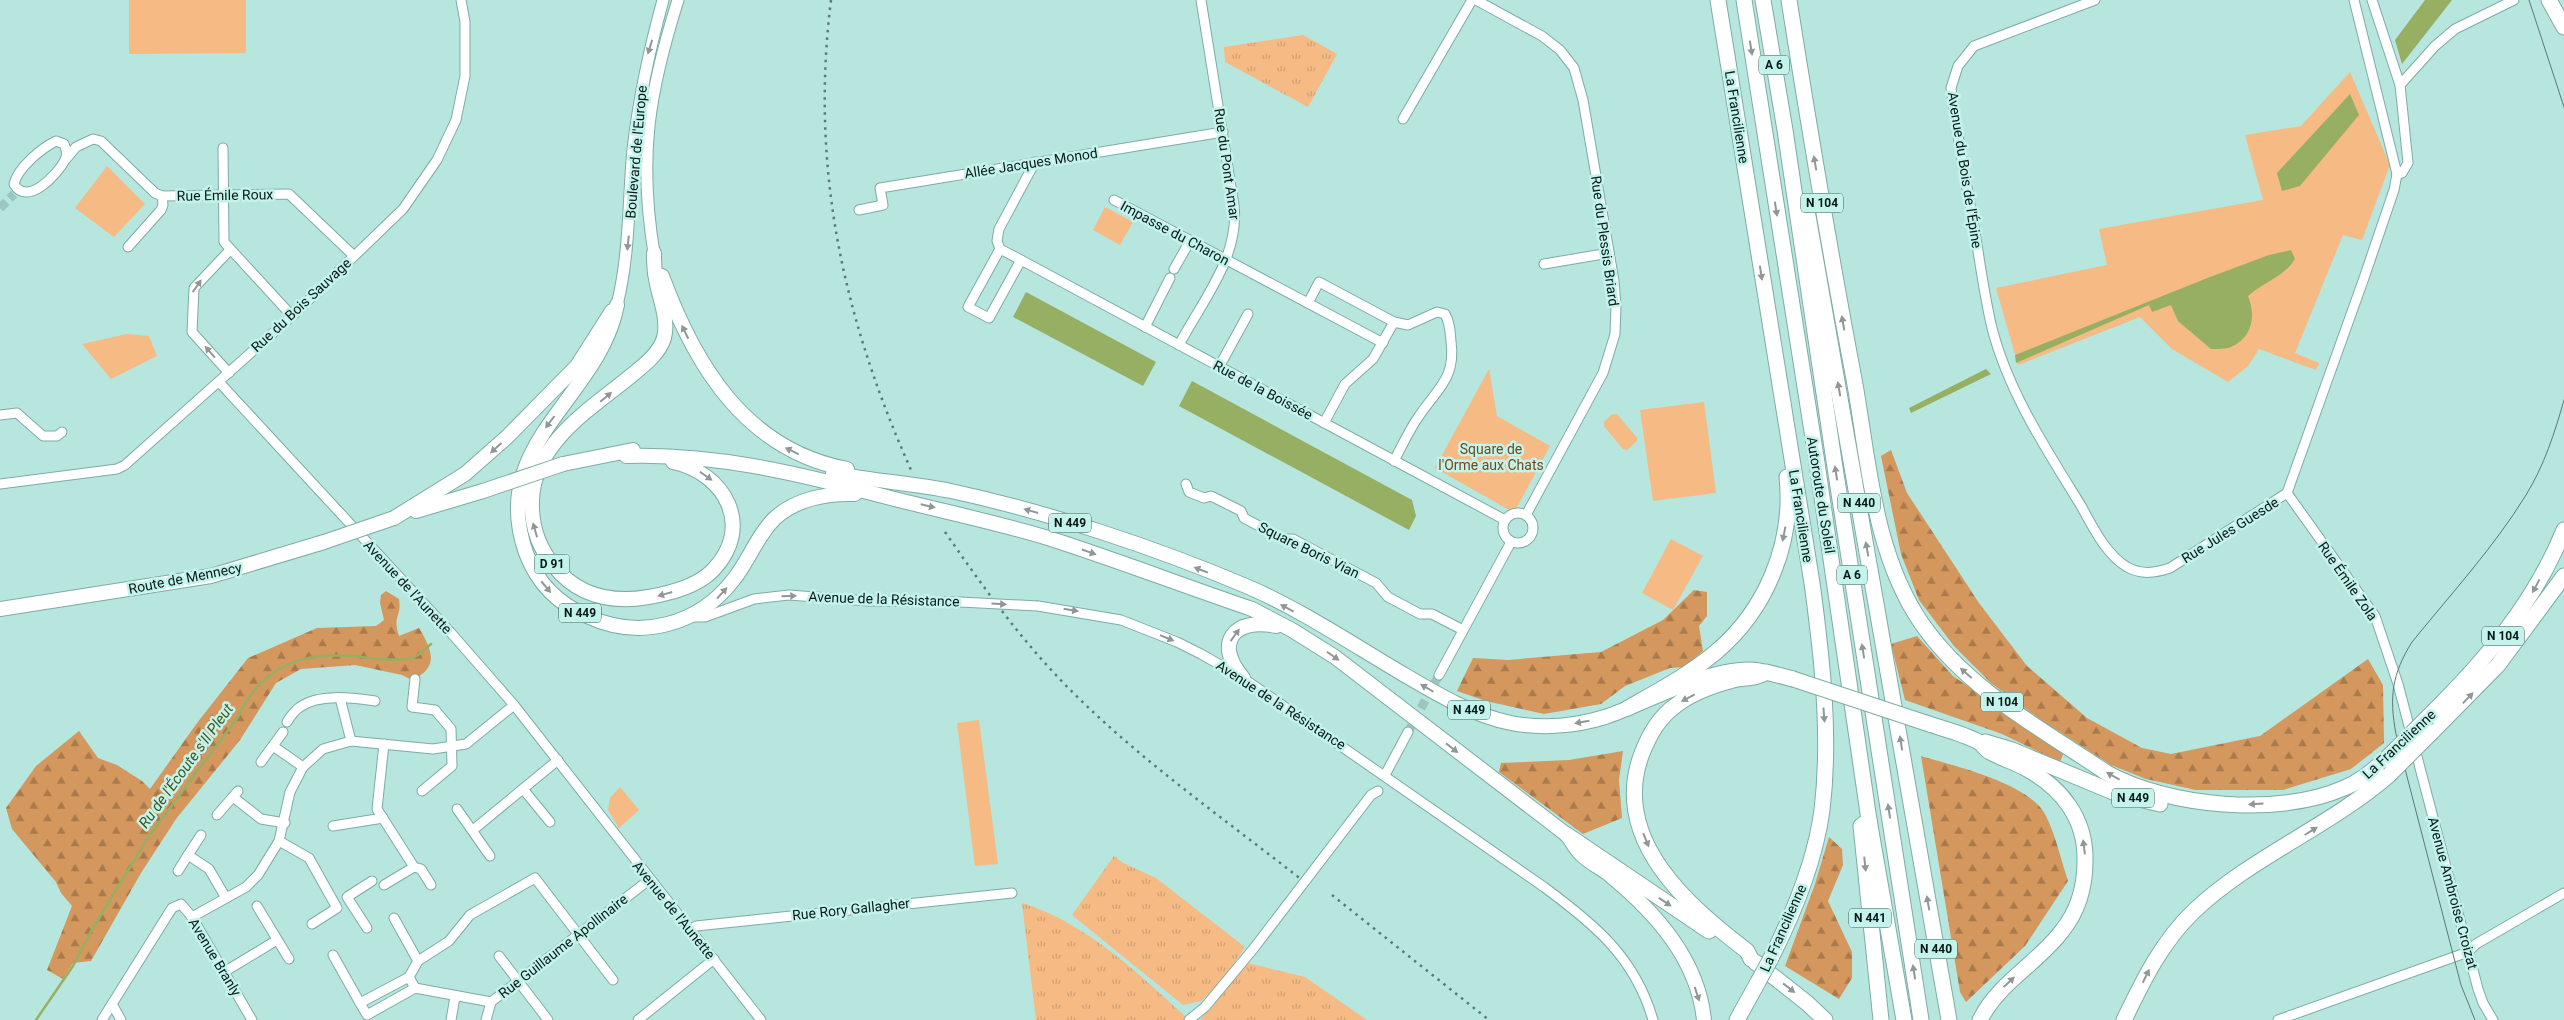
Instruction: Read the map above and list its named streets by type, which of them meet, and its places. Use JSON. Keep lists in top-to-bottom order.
{
  "streets": {
    "highway": [
      "A 6",
      "La Francilienne",
      "N 104",
      "Autoroute du Soleil",
      "N 440",
      "N 449",
      "N 441"
    ],
    "main road": ["Boulevard de l'Europe", "D 91", "Route de Mennecy"],
    "street": [
      "Allée Jacques Monod",
      "Rue du Pont Amar",
      "Avenue du Bois de l'Épine",
      "Rue Émile Roux",
      "Impasse du Charon",
      "Rue du Plessis Briard",
      "Rue du Bois Sauvage",
      "Rue de la Boissée",
      "Rue Jules Guesde",
      "Square Boris Vian",
      "Rue Émile Zola",
      "Avenue de l’Aunette",
      "Avenue de la Résistance",
      "Avenue Ambroise Croizat",
      "Rue Rory Gallagher",
      "Avenue de l'Aunette",
      "Rue Guillaume Apollinaire",
      "Avenue Branly"
    ]
  },
  "crossings": [
    ["La Francilienne", "N 449"],
    ["Boulevard de l'Europe", "N 449"],
    ["Boulevard de l'Europe", "D 91"],
    ["Allée Jacques Monod", "Rue du Pont Amar"],
    ["Rue du Pont Amar", "Impasse du Charon"],
    ["Rue du Pont Amar", "Rue de la Boissée"],
    ["Avenue du Bois de l'Épine", "Rue Jules Guesde"],
    ["Rue Émile Roux", "Rue du Bois Sauvage"],
    ["Rue du Plessis Briard", "Rue de la Boissée"],
    ["Rue du Bois Sauvage", "Avenue de l’Aunette"],
    ["Autoroute du Soleil", "N 440"],
    ["Autoroute du Soleil", "N 441"],
    ["N 449", "D 91"],
    ["N 449", "Avenue de la Résistance"],
    ["Rue Jules Guesde", "Rue Émile Zola"],
    ["D 91", "Route de Mennecy"],
    ["Rue Émile Zola", "Avenue Ambroise Croizat"],
    ["Avenue de l’Aunette", "Avenue de l'Aunette"],
    ["Rue Rory Gallagher", "Avenue de l'Aunette"],
    ["Avenue de l'Aunette", "Rue Guillaume Apollinaire"]
  ],
  "one_way": ["Avenue de la Résistance"],
  "water": ["Ru de l'Écoute s'Il Pleut"],
  "parks": ["Square de l'Orme aux Chats"]
}
